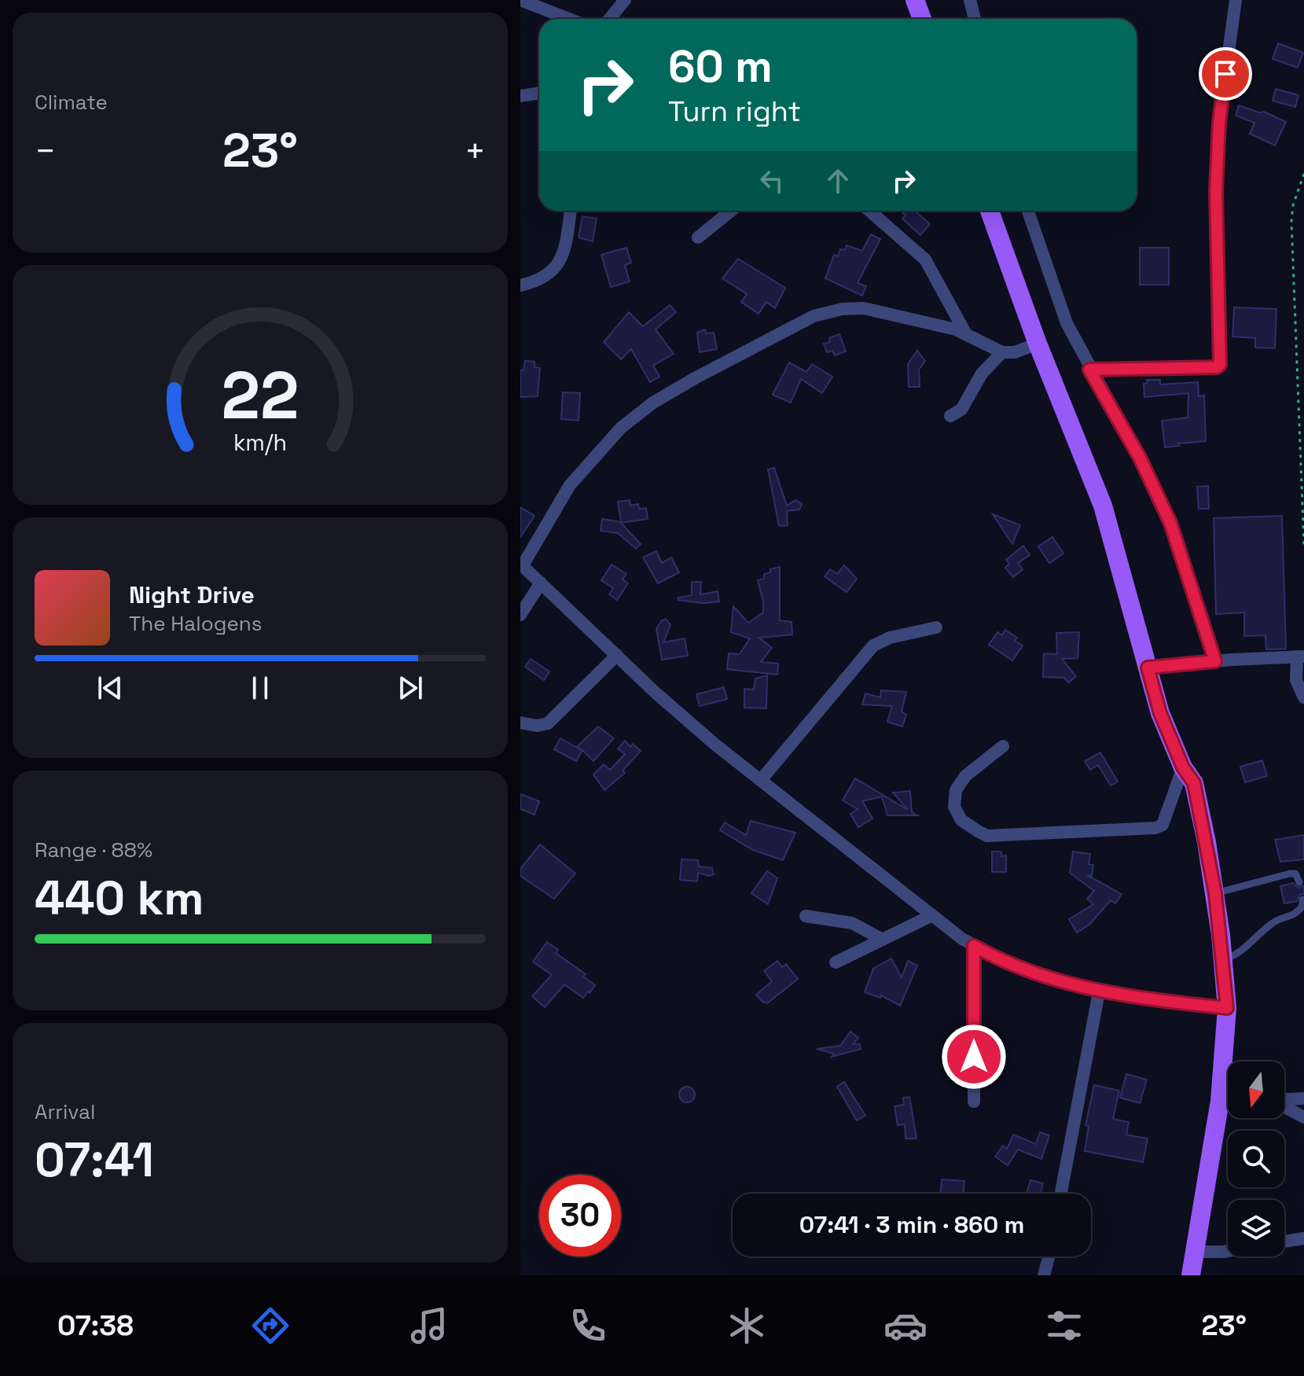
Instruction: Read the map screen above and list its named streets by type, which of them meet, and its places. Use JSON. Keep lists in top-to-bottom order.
{
  "north": "bottom",
  "page": {
    "tile": [
      "Climate",
      ["Range · 88%", "440 km"],
      ["Arrival", "07:41"]
    ],
    "turn": ["60 m", "Turn right"],
    "heat": ["−", "23°", "+"],
    "song": ["Night Drive", "The Halogens"],
    "limit": "30",
    "trip": "07:41 · 3 min · 860 m",
    "tabs": ["07:38", "23°"],
    "gauge": ["22", "km/h"]
  }
}
